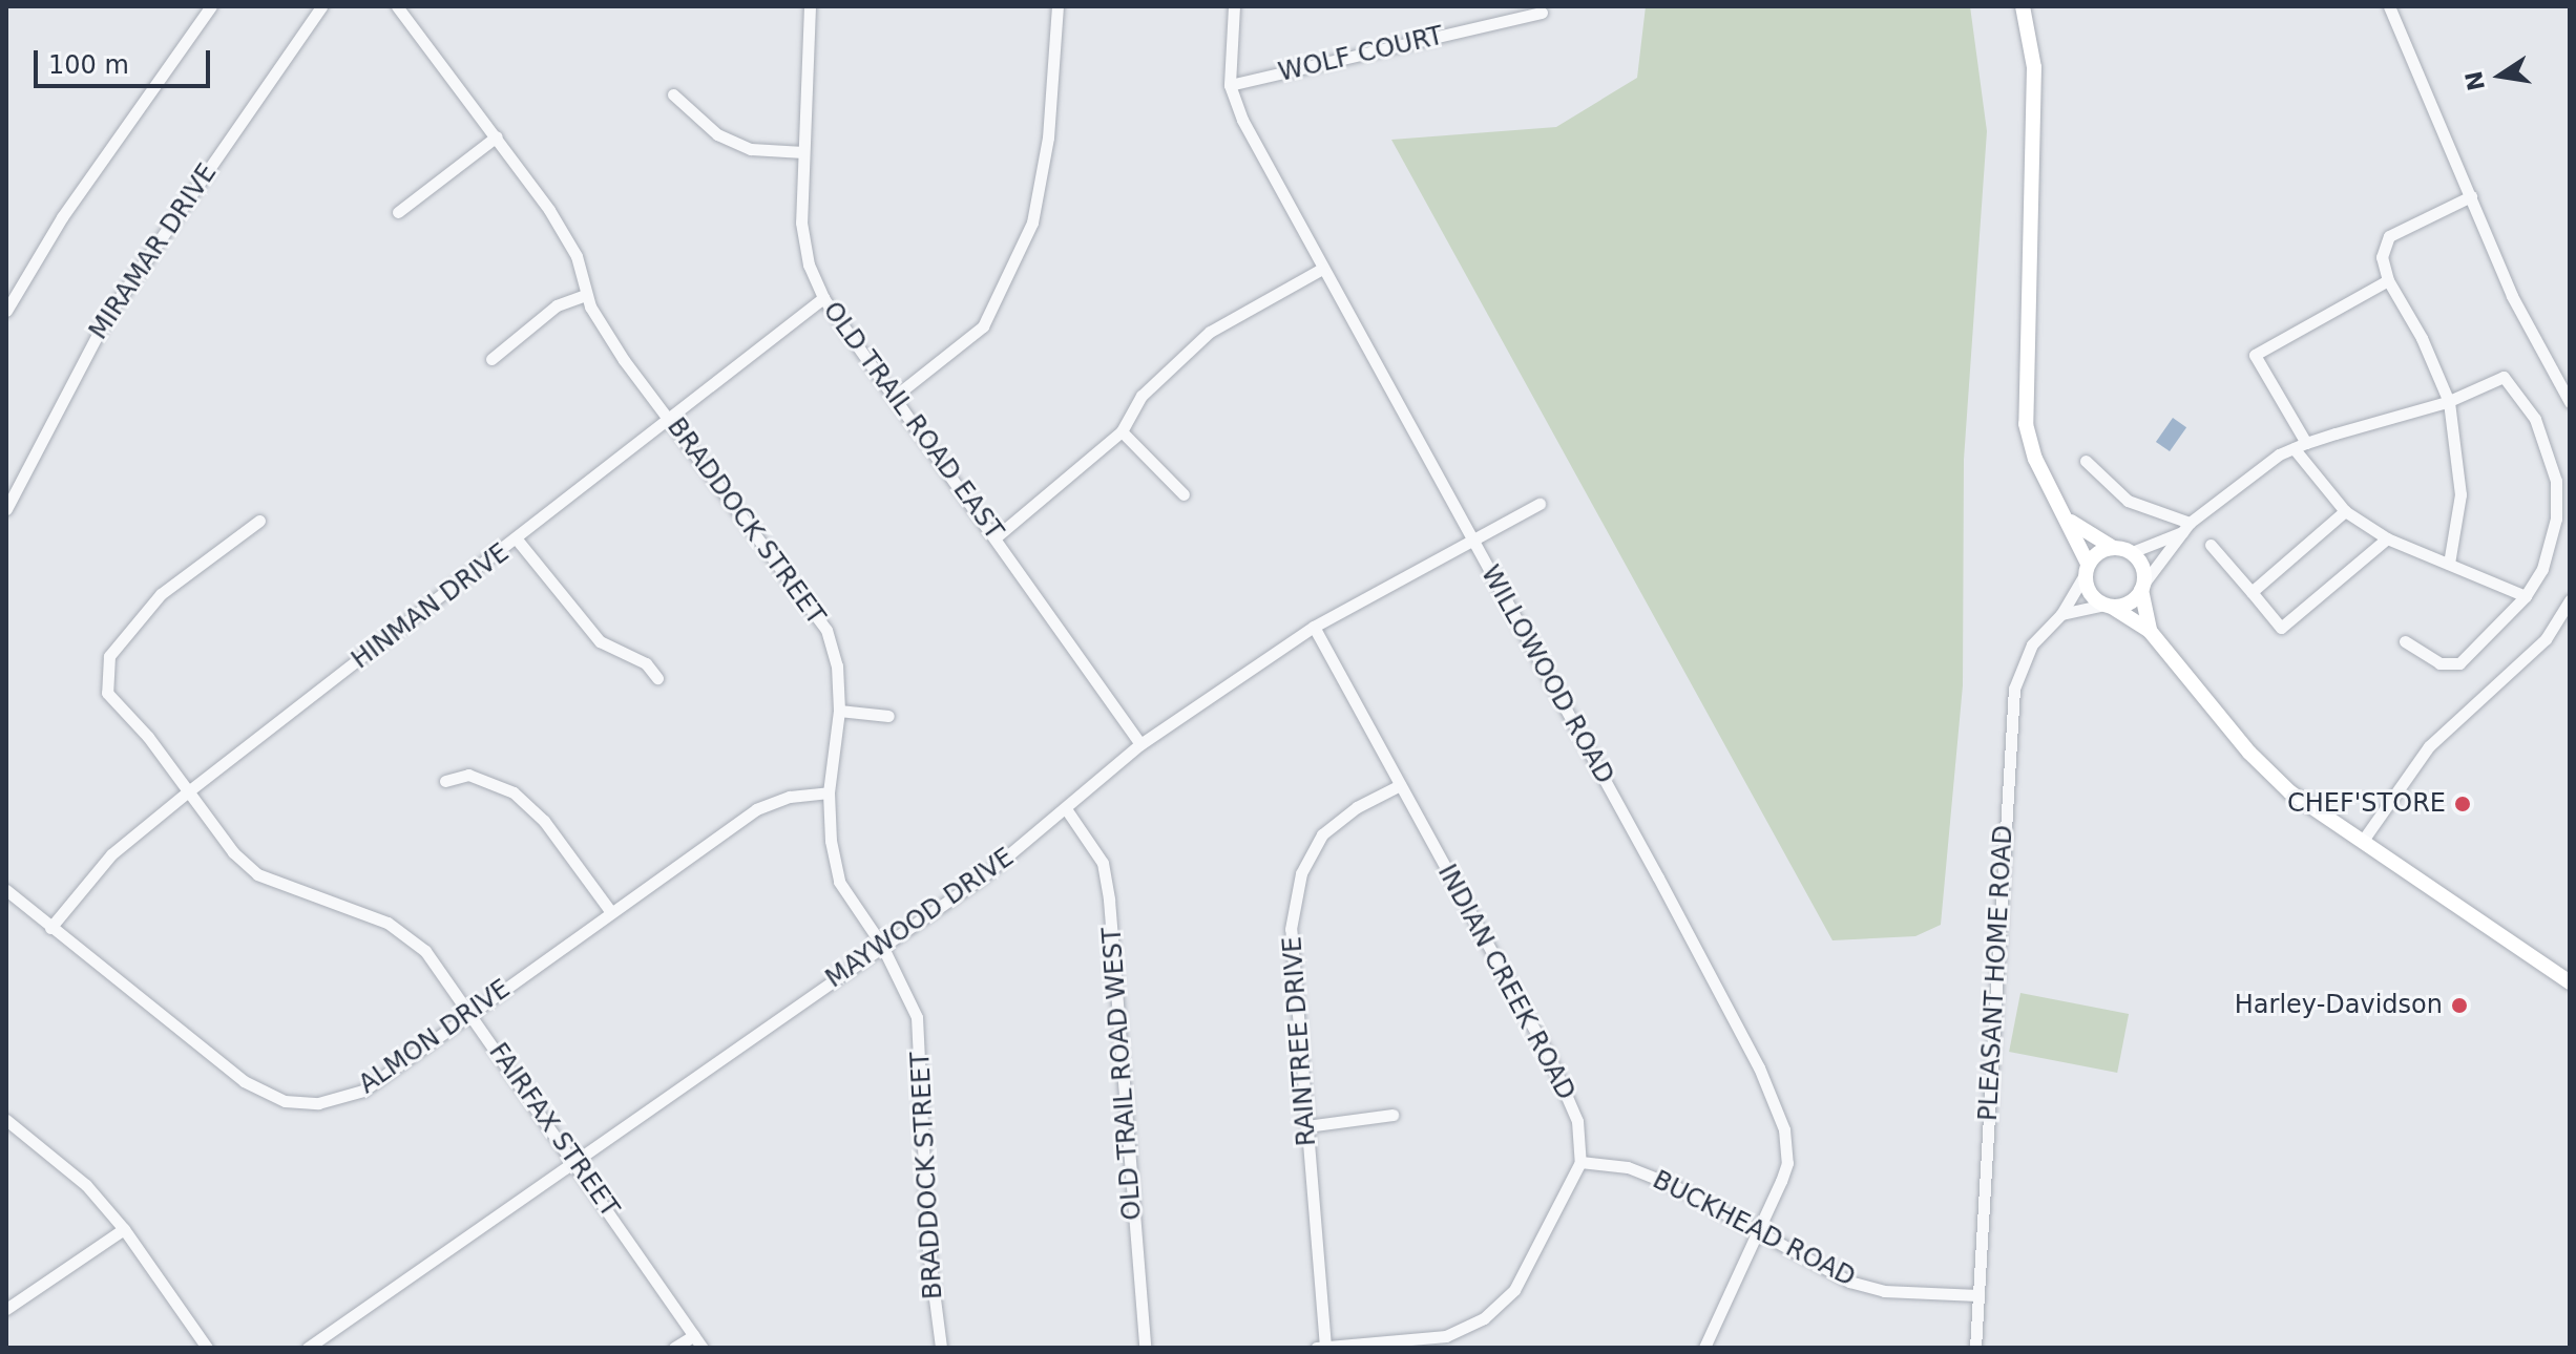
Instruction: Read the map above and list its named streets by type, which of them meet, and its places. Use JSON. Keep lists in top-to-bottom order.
{
  "streets": {
    "street": [
      "WOLF COURT",
      "MIRAMAR DRIVE",
      "OLD TRAIL ROAD EAST",
      "BRADDOCK STREET",
      "HINMAN DRIVE",
      "WILLOWOOD ROAD",
      "MAYWOOD DRIVE",
      "PLEASANT HOME ROAD",
      "INDIAN CREEK ROAD",
      "ALMON DRIVE",
      "RAINTREE DRIVE",
      "OLD TRAIL ROAD WEST",
      "FAIRFAX STREET",
      "BUCKHEAD ROAD"
    ]
  },
  "crossings": [
    ["WOLF COURT", "WILLOWOOD ROAD"],
    ["OLD TRAIL ROAD EAST", "HINMAN DRIVE"],
    ["OLD TRAIL ROAD EAST", "MAYWOOD DRIVE"],
    ["BRADDOCK STREET", "HINMAN DRIVE"],
    ["BRADDOCK STREET", "MAYWOOD DRIVE"],
    ["BRADDOCK STREET", "ALMON DRIVE"],
    ["HINMAN DRIVE", "ALMON DRIVE"],
    ["HINMAN DRIVE", "FAIRFAX STREET"],
    ["WILLOWOOD ROAD", "MAYWOOD DRIVE"],
    ["WILLOWOOD ROAD", "BUCKHEAD ROAD"],
    ["MAYWOOD DRIVE", "INDIAN CREEK ROAD"],
    ["MAYWOOD DRIVE", "OLD TRAIL ROAD WEST"],
    ["MAYWOOD DRIVE", "FAIRFAX STREET"],
    ["PLEASANT HOME ROAD", "BUCKHEAD ROAD"],
    ["INDIAN CREEK ROAD", "RAINTREE DRIVE"],
    ["INDIAN CREEK ROAD", "BUCKHEAD ROAD"],
    ["ALMON DRIVE", "FAIRFAX STREET"]
  ],
  "places": ["CHEF'STORE", "Harley-Davidson"],
  "scale_bar": "100 m",
  "north": "left"
}
